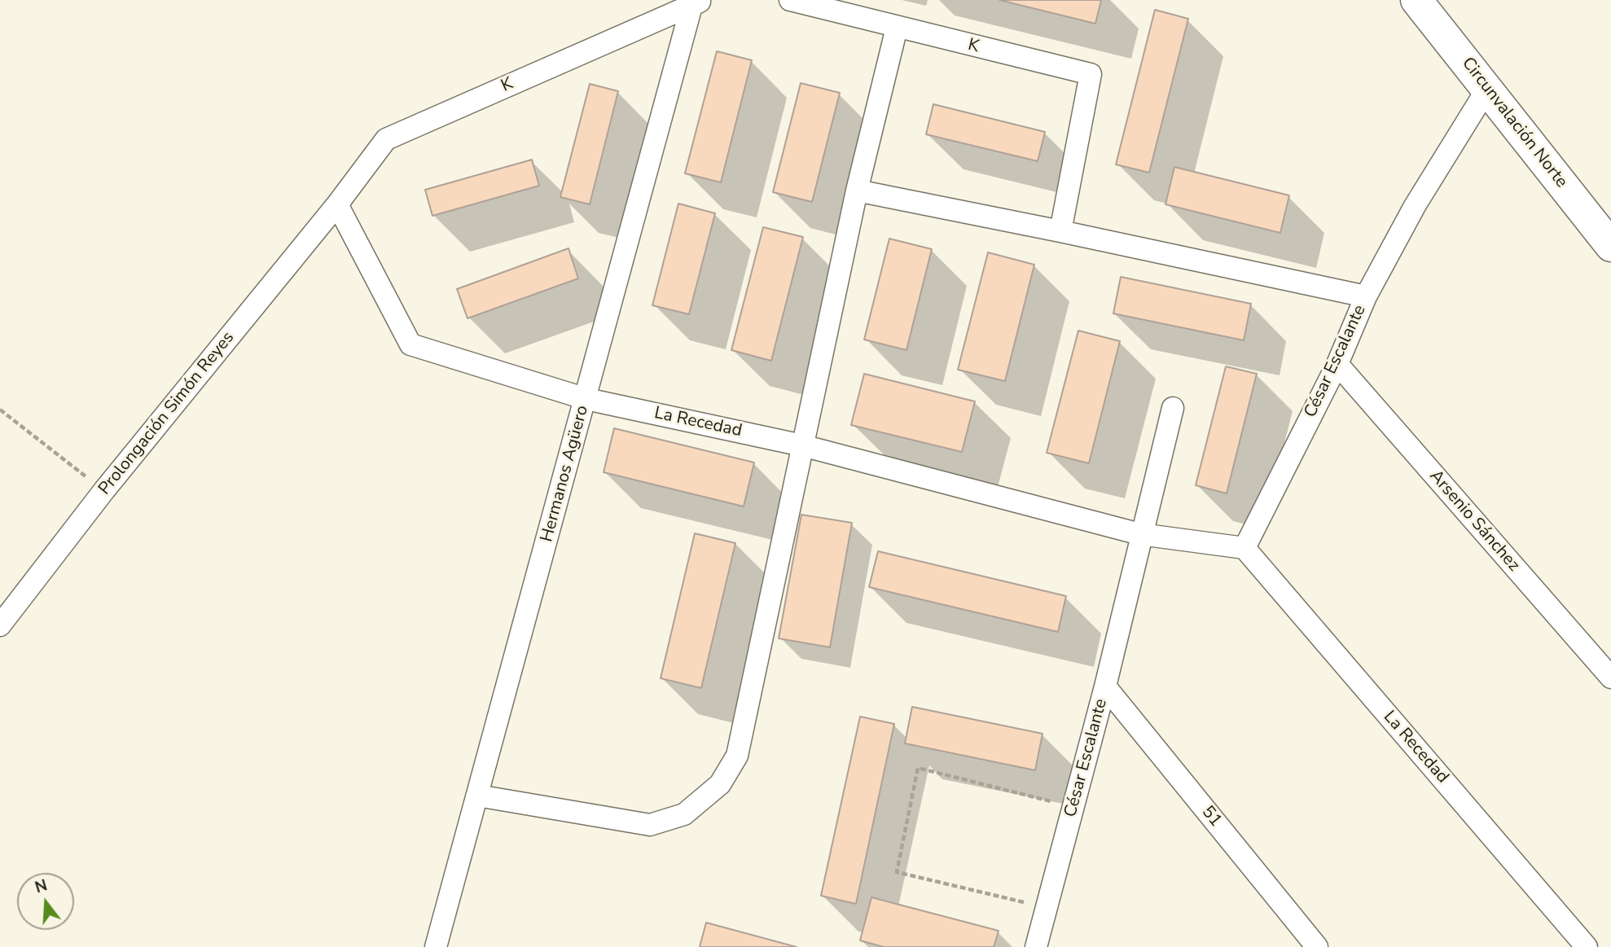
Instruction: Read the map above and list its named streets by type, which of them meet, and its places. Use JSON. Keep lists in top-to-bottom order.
{
  "streets": {
    "street": [
      "K",
      "Circunvalación Norte",
      "César Escalante",
      "Prolongación Simón Reyes",
      "La Recedad",
      "Hermanos Agüero",
      "Arsenio Sánchez",
      "51"
    ]
  },
  "crossings": [
    ["K", "Prolongación Simón Reyes"],
    ["K", "La Recedad"],
    ["K", "Hermanos Agüero"],
    ["Circunvalación Norte", "César Escalante"],
    ["César Escalante", "La Recedad"],
    ["César Escalante", "Arsenio Sánchez"],
    ["César Escalante", "51"],
    ["Prolongación Simón Reyes", "La Recedad"],
    ["La Recedad", "Hermanos Agüero"]
  ],
  "north": "top"
}
